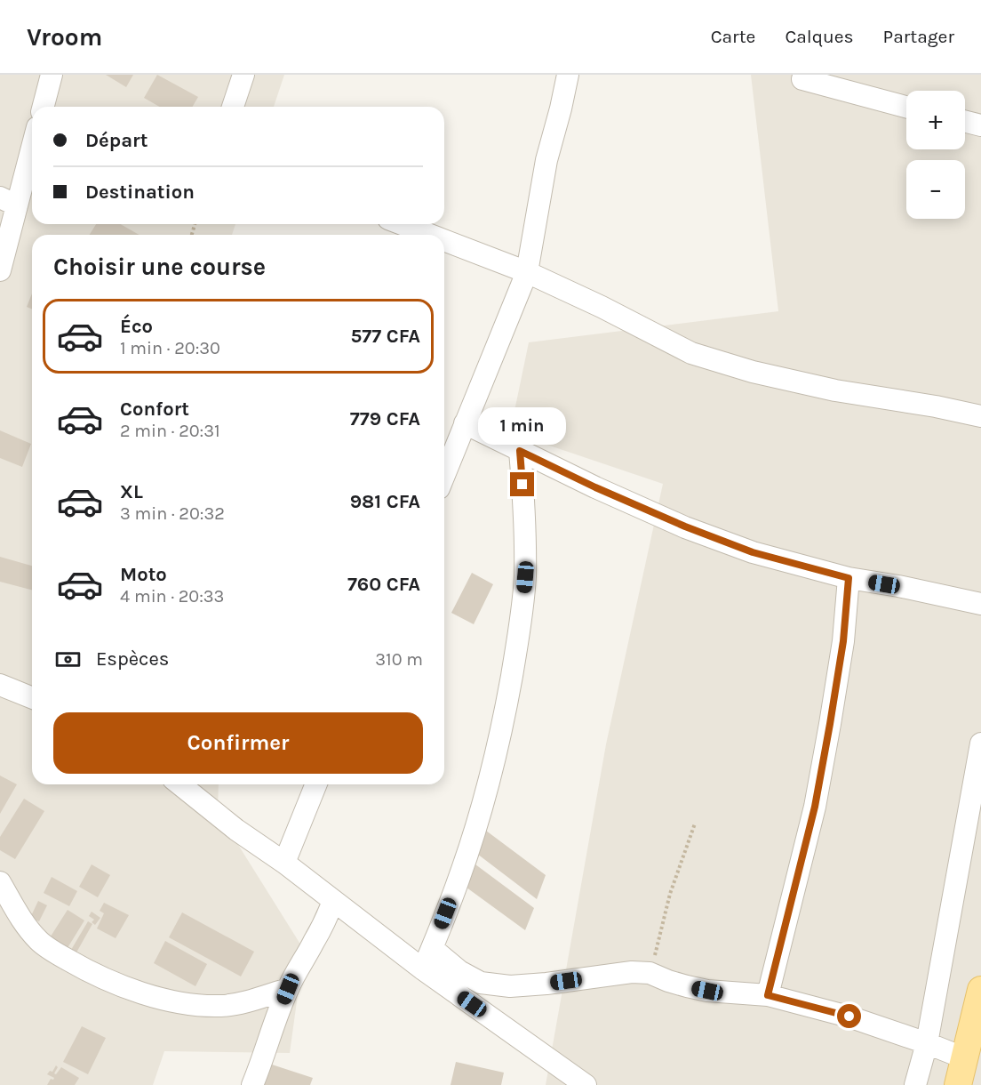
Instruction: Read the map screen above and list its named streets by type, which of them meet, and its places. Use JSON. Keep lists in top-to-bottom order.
{
  "page": {
    "header": "Vroom",
    "nav": ["Carte", "Calques", "Partager"],
    "map_buttons": ["+", "−"],
    "banner": ["Départ", "Destination"],
    "heading": "Choisir une course",
    "list": [
      {
        "name": "Éco",
        "note": "1 min · 20:30",
        "value": "577 CFA"
      },
      {
        "name": "Confort",
        "note": "2 min · 20:31",
        "value": "779 CFA"
      },
      {
        "name": "XL",
        "note": "3 min · 20:32",
        "value": "981 CFA"
      },
      {
        "name": "Moto",
        "note": "4 min · 20:33",
        "value": "760 CFA"
      }
    ],
    "bubble": "1 min",
    "pay": ["Espèces", "310 m"],
    "buttons": "Confirmer"
  }
}
